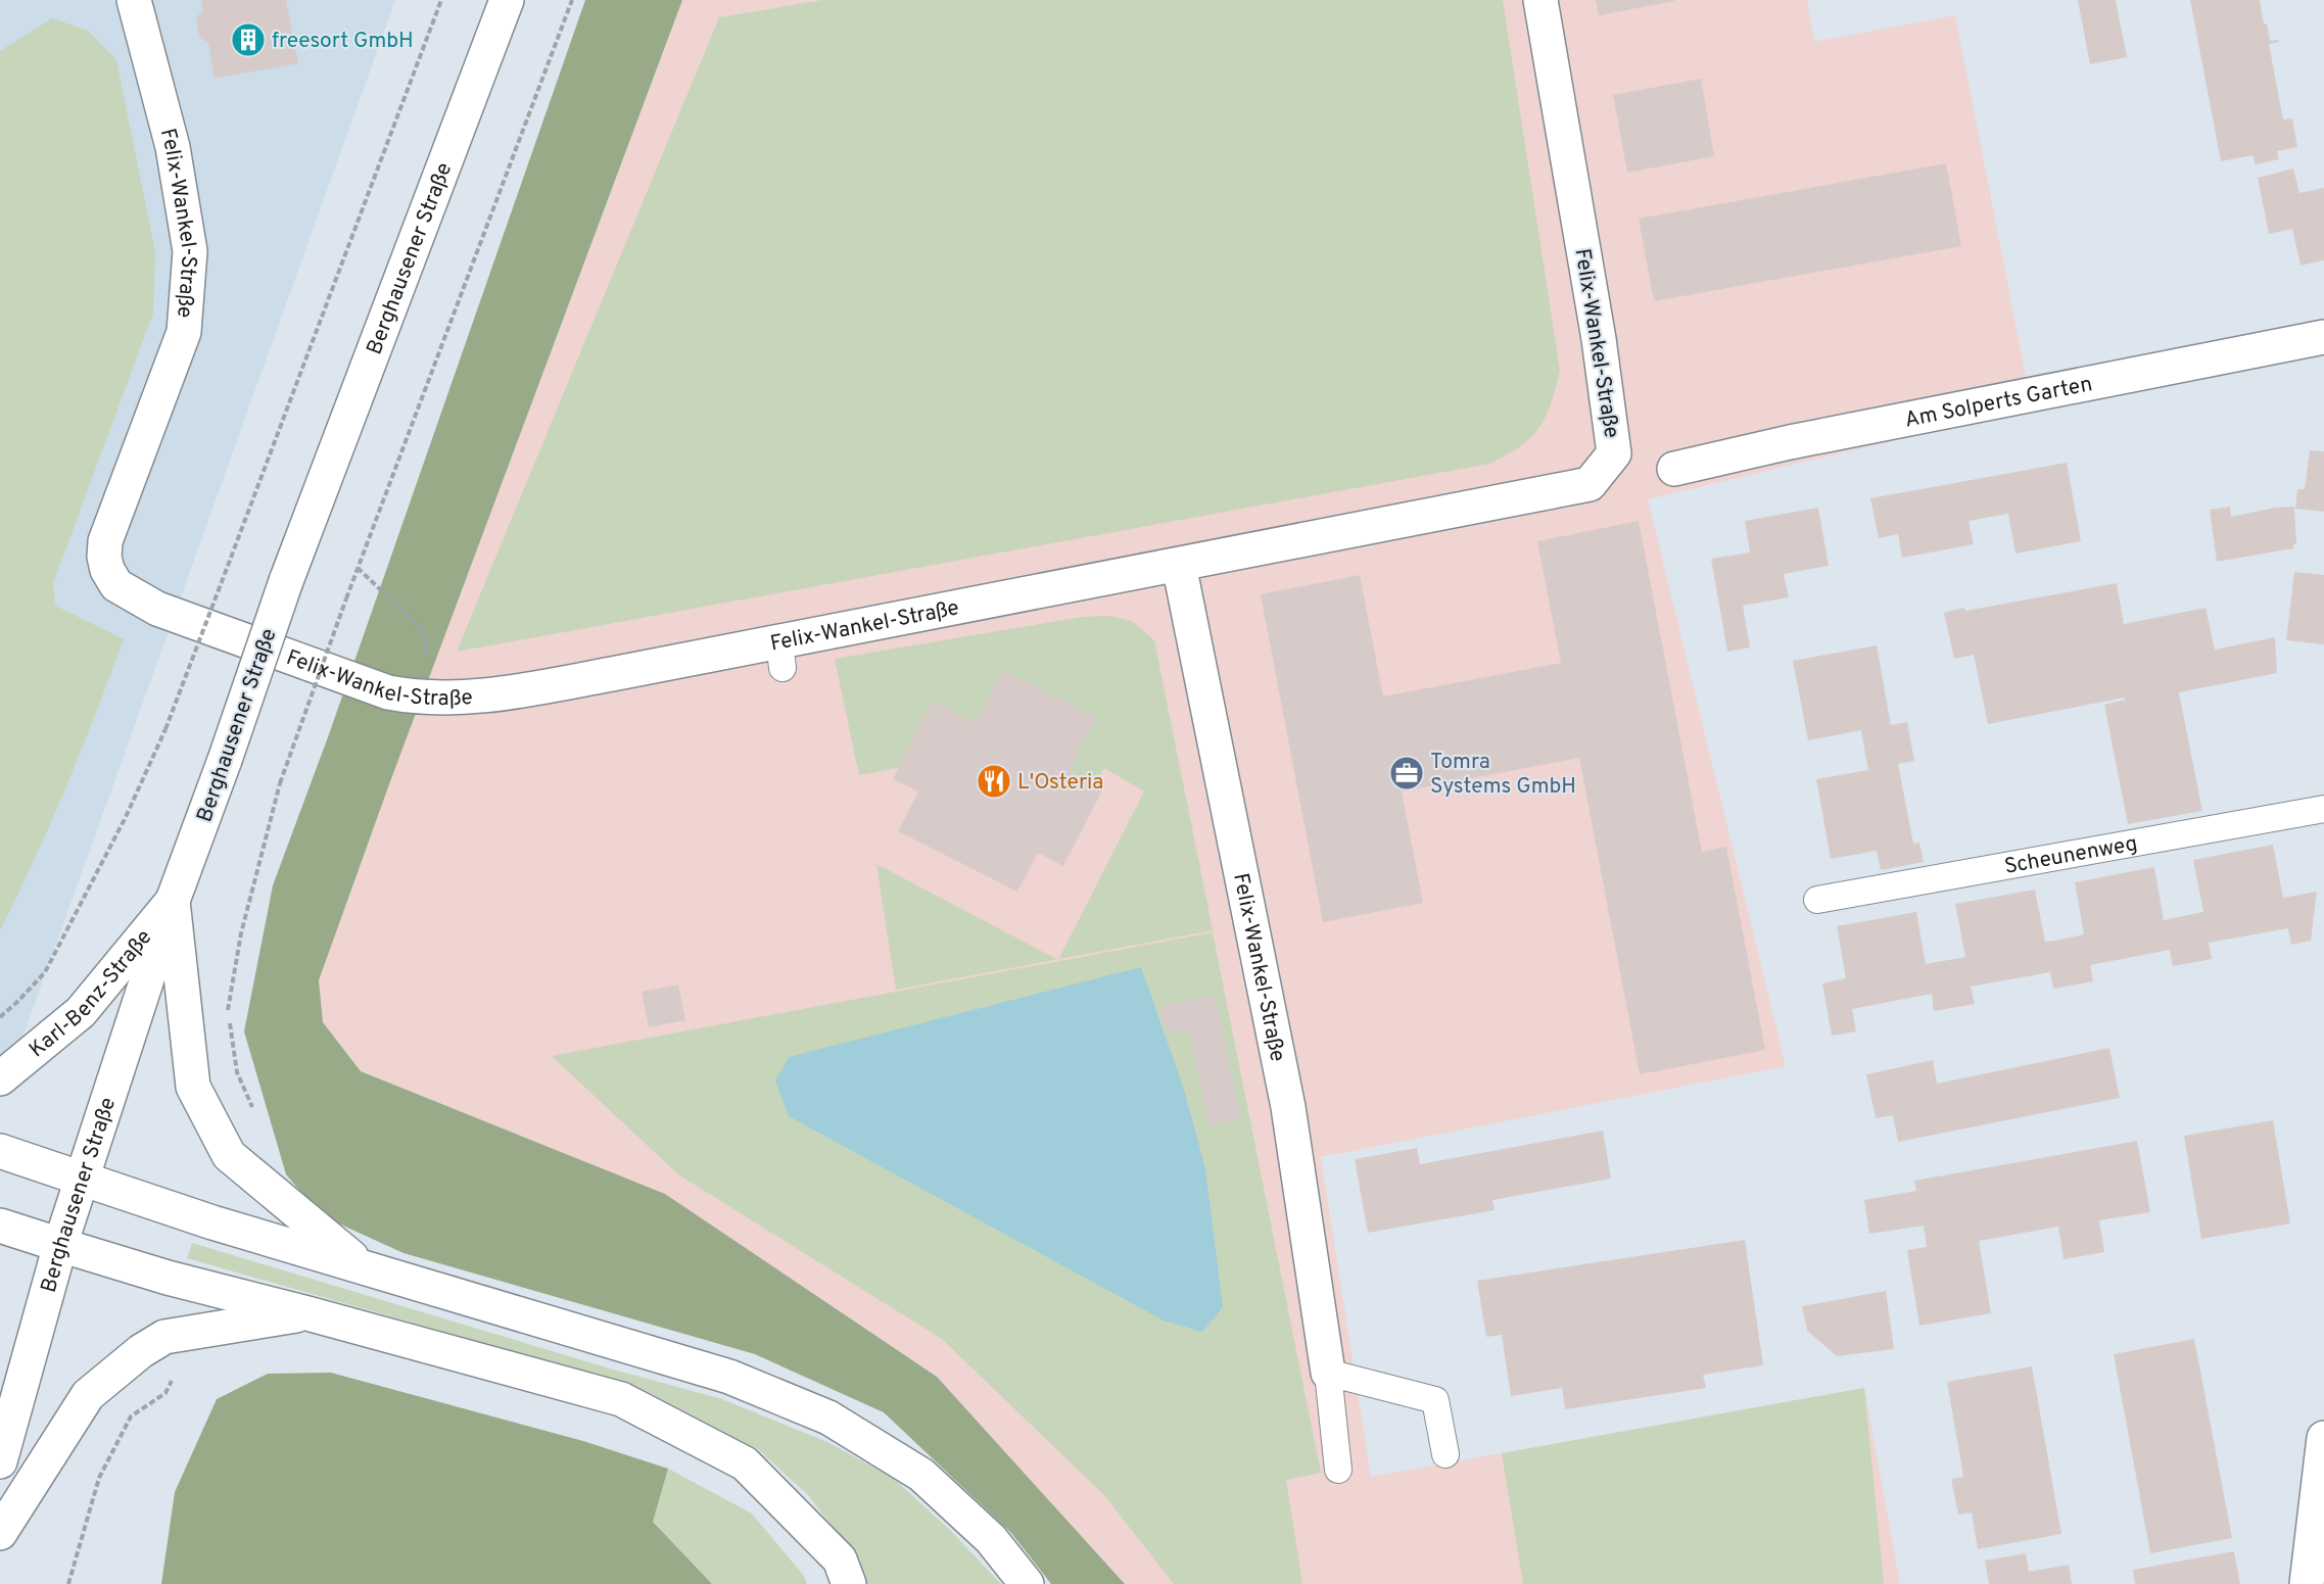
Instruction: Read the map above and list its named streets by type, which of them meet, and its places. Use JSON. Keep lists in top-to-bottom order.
{
  "streets": {
    "main road": [
      "Felix-Wankel-Straße",
      "Berghausener Straße",
      "Am Solperts Garten",
      "Karl-Benz-Straße"
    ],
    "lane": ["Scheunenweg"]
  },
  "crossings": [
    ["Berghausener Straße", "Karl-Benz-Straße"]
  ],
  "places": {
    "building": ["freesort GmbH"],
    "office": ["Tomra Systems GmbH"],
    "restaurant": ["L'Osteria"]
  }
}
